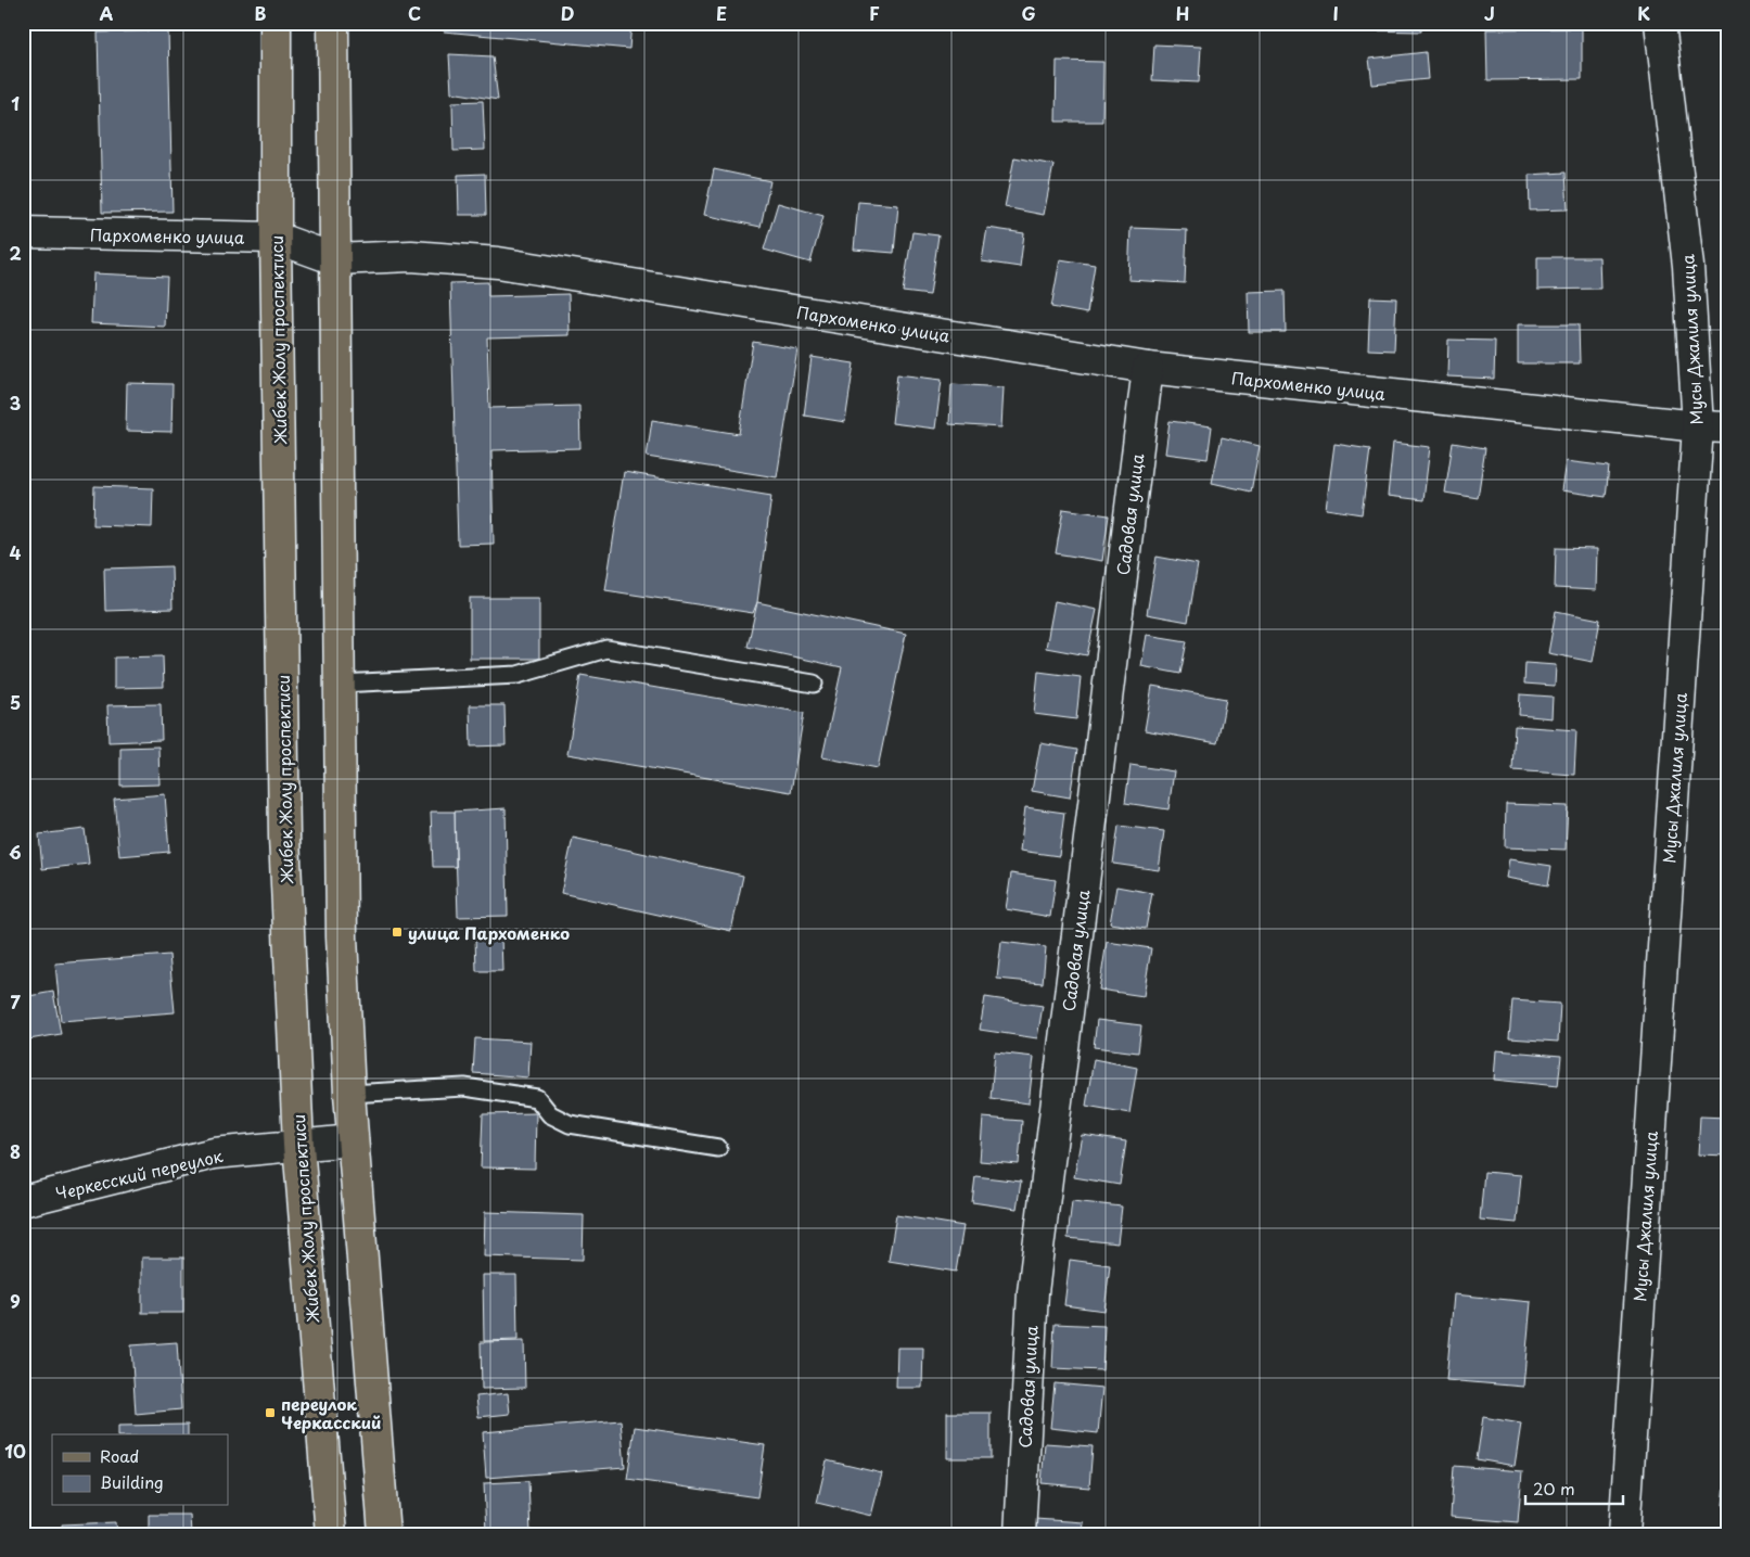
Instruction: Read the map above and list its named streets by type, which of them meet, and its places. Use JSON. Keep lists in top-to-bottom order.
{
  "streets": {
    "main road": ["Жибек Жолу проспектиси"],
    "street": [
      "Пархоменко улица",
      "Мусы Джалиля улица",
      "Садовая улица",
      "Черкесский переулок"
    ]
  },
  "crossings": [
    ["Пархоменко улица", "Жибек Жолу проспектиси"],
    ["Пархоменко улица", "Мусы Джалиля улица"],
    ["Пархоменко улица", "Садовая улица"],
    ["Жибек Жолу проспектиси", "Черкесский переулок"]
  ],
  "places": {
    "transit": ["улица Пархоменко", "переулок Черкасский"]
  },
  "legend": ["Road", "Building"],
  "scale_bar": "20 m",
  "grid": {
    "columns": [
      "A",
      "B",
      "C",
      "D",
      "E",
      "F",
      "G",
      "H",
      "I",
      "J",
      "K"
    ],
    "rows": [
      "1",
      "2",
      "3",
      "4",
      "5",
      "6",
      "7",
      "8",
      "9",
      "10"
    ]
  }
}
